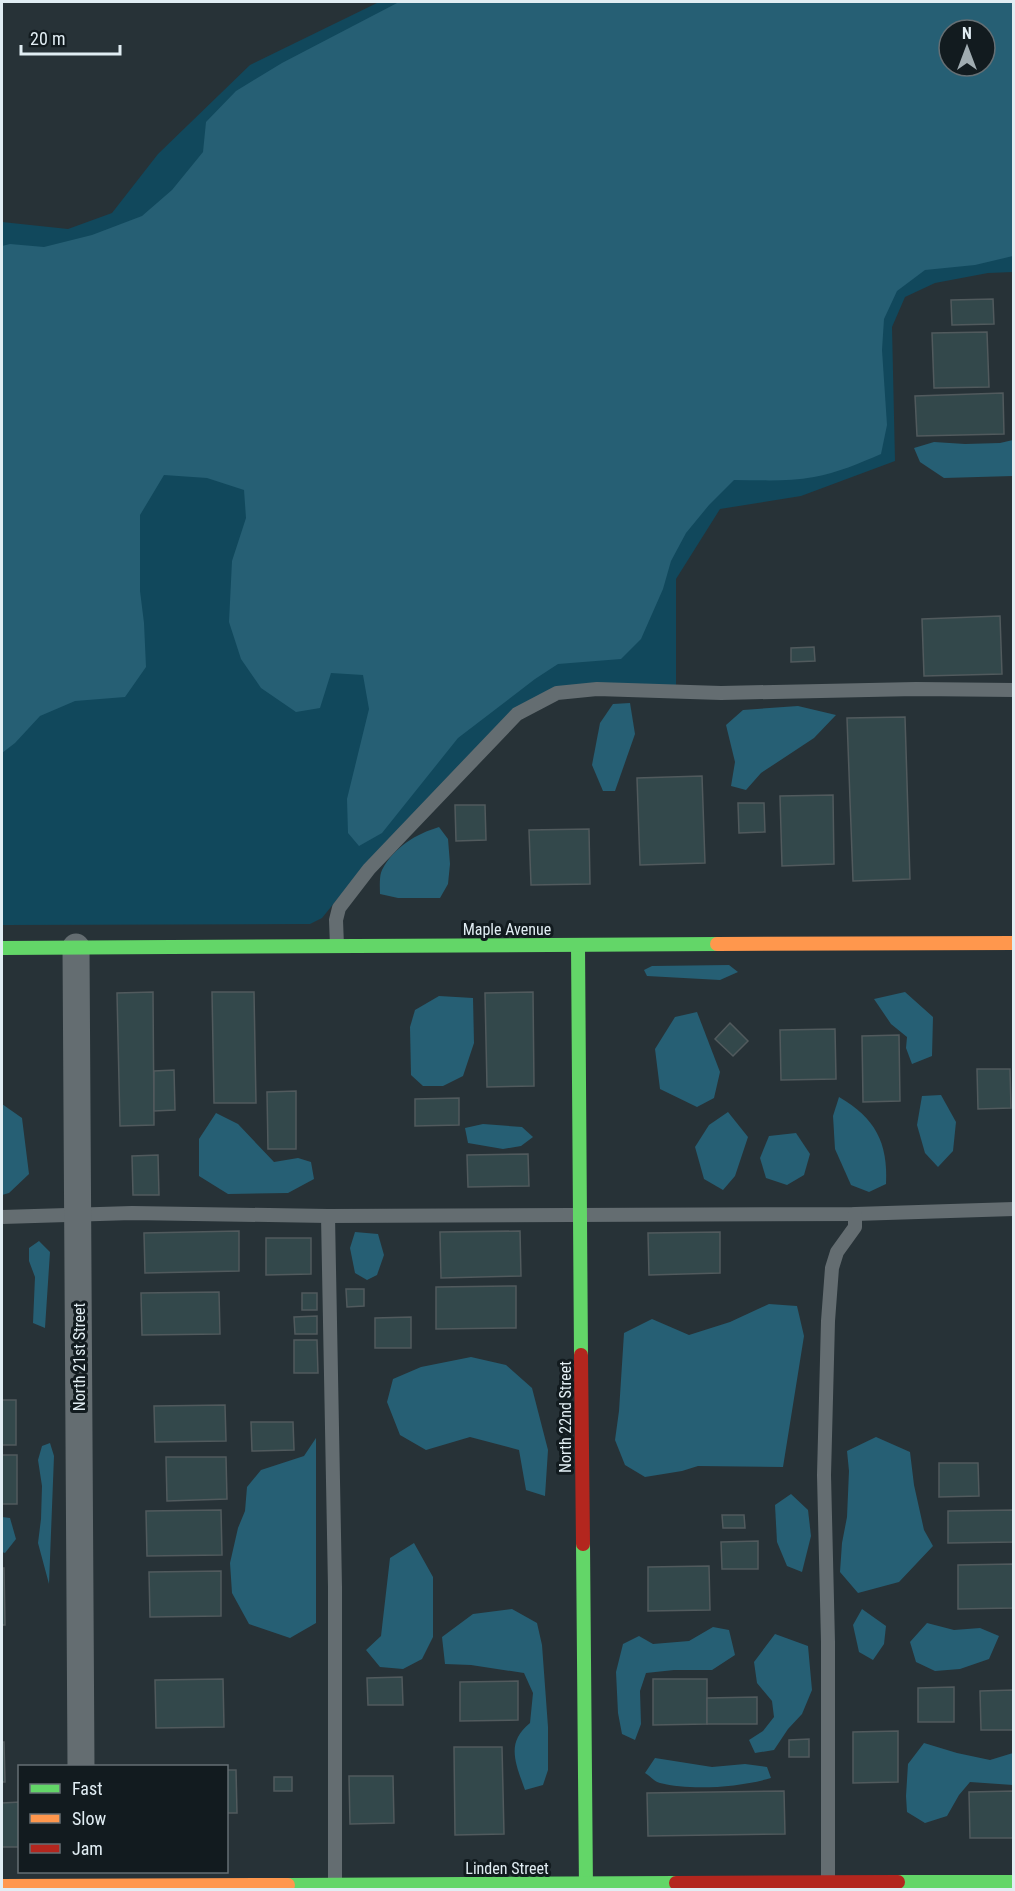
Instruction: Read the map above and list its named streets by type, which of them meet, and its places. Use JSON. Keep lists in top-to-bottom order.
{
  "streets": {
    "street": [
      "Maple Avenue",
      "North 21st Street",
      "North 22nd Street",
      "Linden Street"
    ]
  },
  "crossings": [
    ["Maple Avenue", "North 21st Street"],
    ["Maple Avenue", "North 22nd Street"],
    ["North 22nd Street", "Linden Street"]
  ],
  "legend": ["Fast", "Slow", "Jam"],
  "scale_bar": "20 m",
  "north": "top"
}
